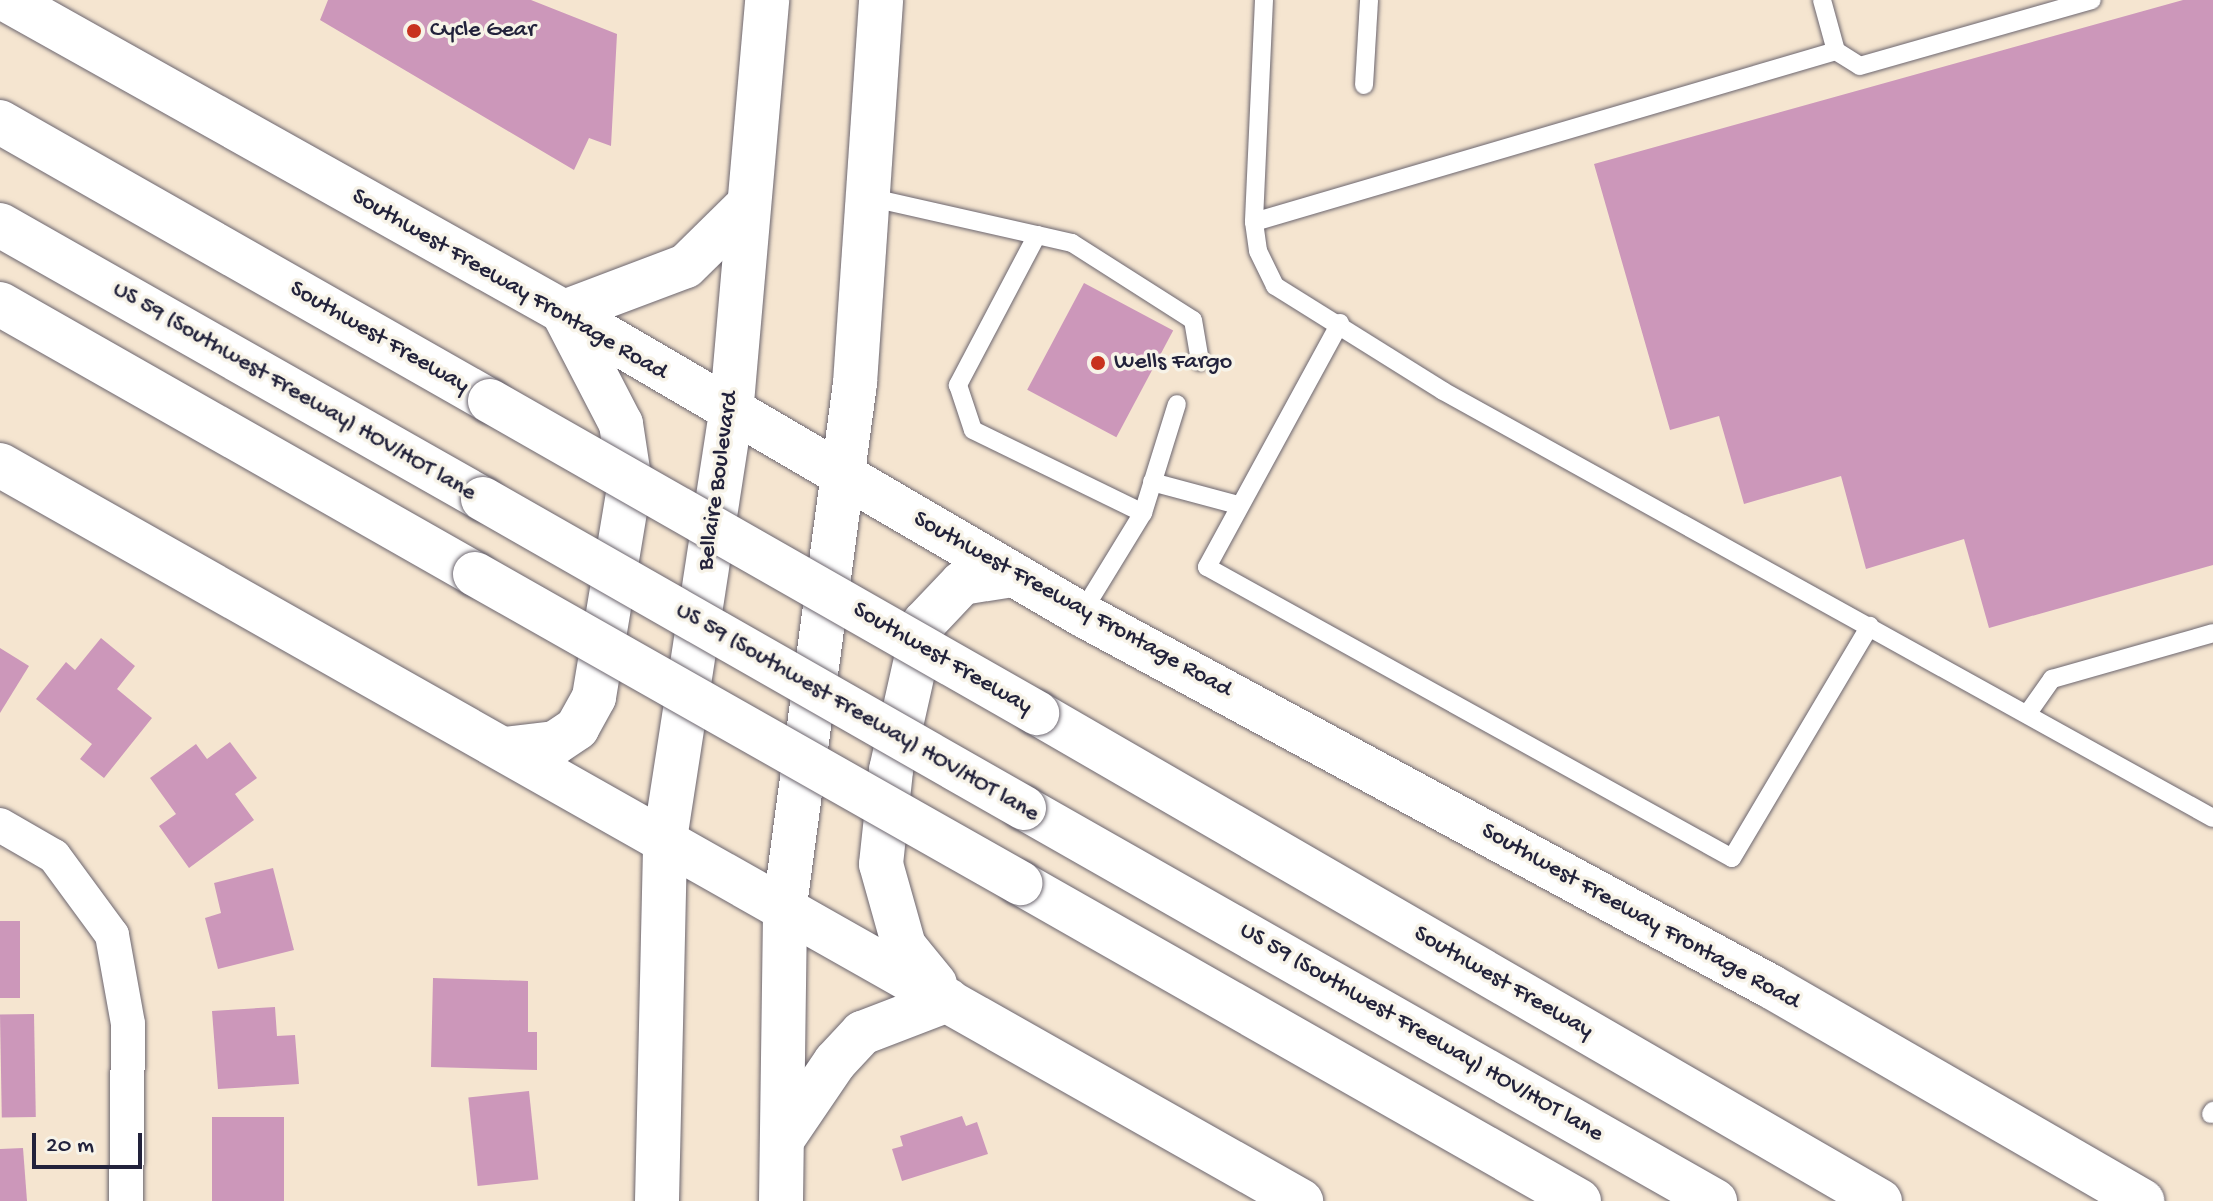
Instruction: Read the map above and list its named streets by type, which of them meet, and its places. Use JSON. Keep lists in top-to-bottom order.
{
  "streets": {
    "main road": [
      "Southwest Freeway Frontage Road",
      "Southwest Freeway",
      "US 59 (Southwest Freeway) HOV/HOT lane",
      "Bellaire Boulevard"
    ]
  },
  "crossings": [
    ["Southwest Freeway Frontage Road", "Bellaire Boulevard"]
  ],
  "places": ["Cycle Gear", "Wells Fargo"],
  "scale_bar": "20 m"
}
